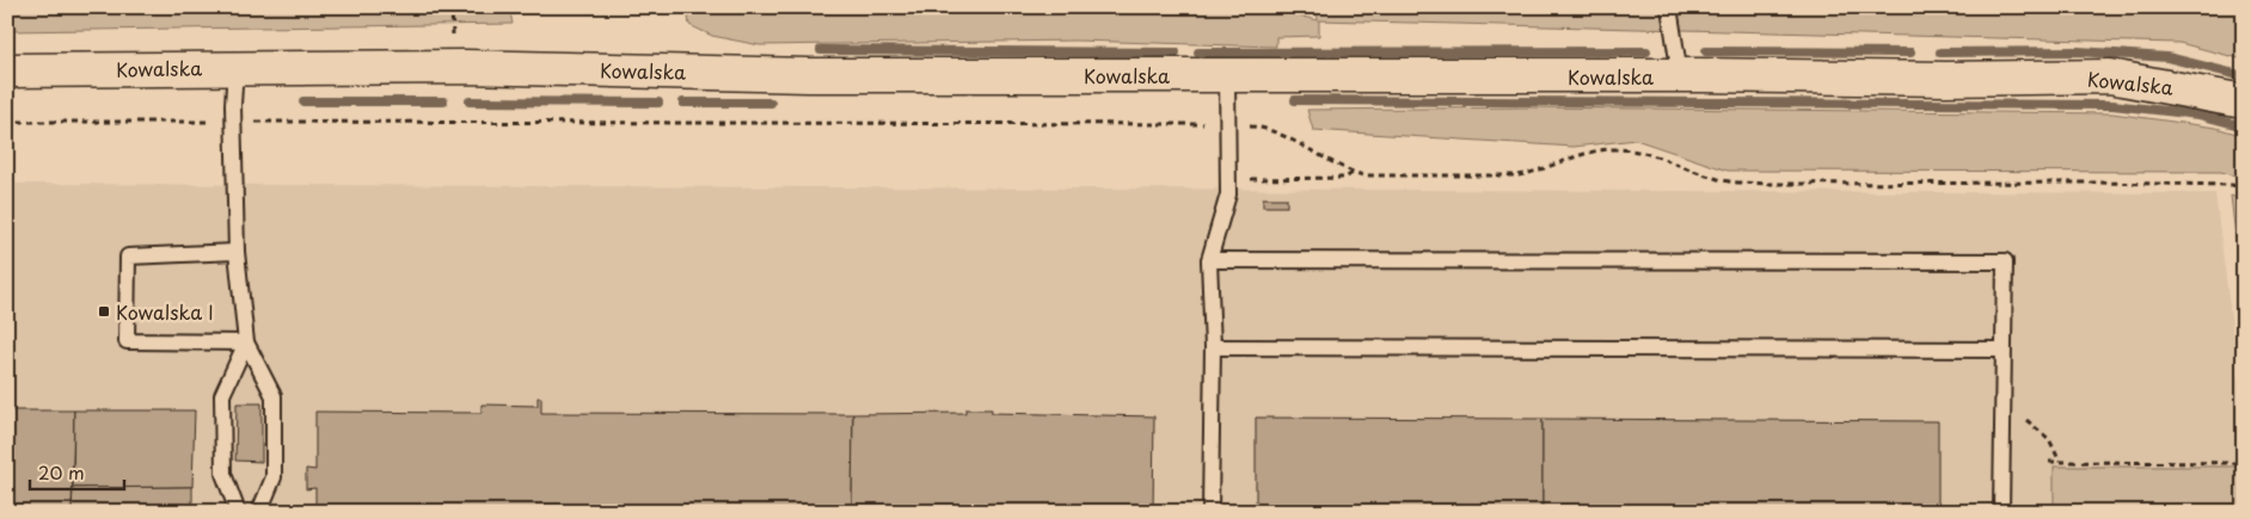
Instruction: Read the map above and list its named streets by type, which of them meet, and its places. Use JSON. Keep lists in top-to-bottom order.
{
  "streets": {
    "street": ["Kowalska"]
  },
  "places": {
    "transit": ["Kowalska I"]
  },
  "scale_bar": "20 m"
}
